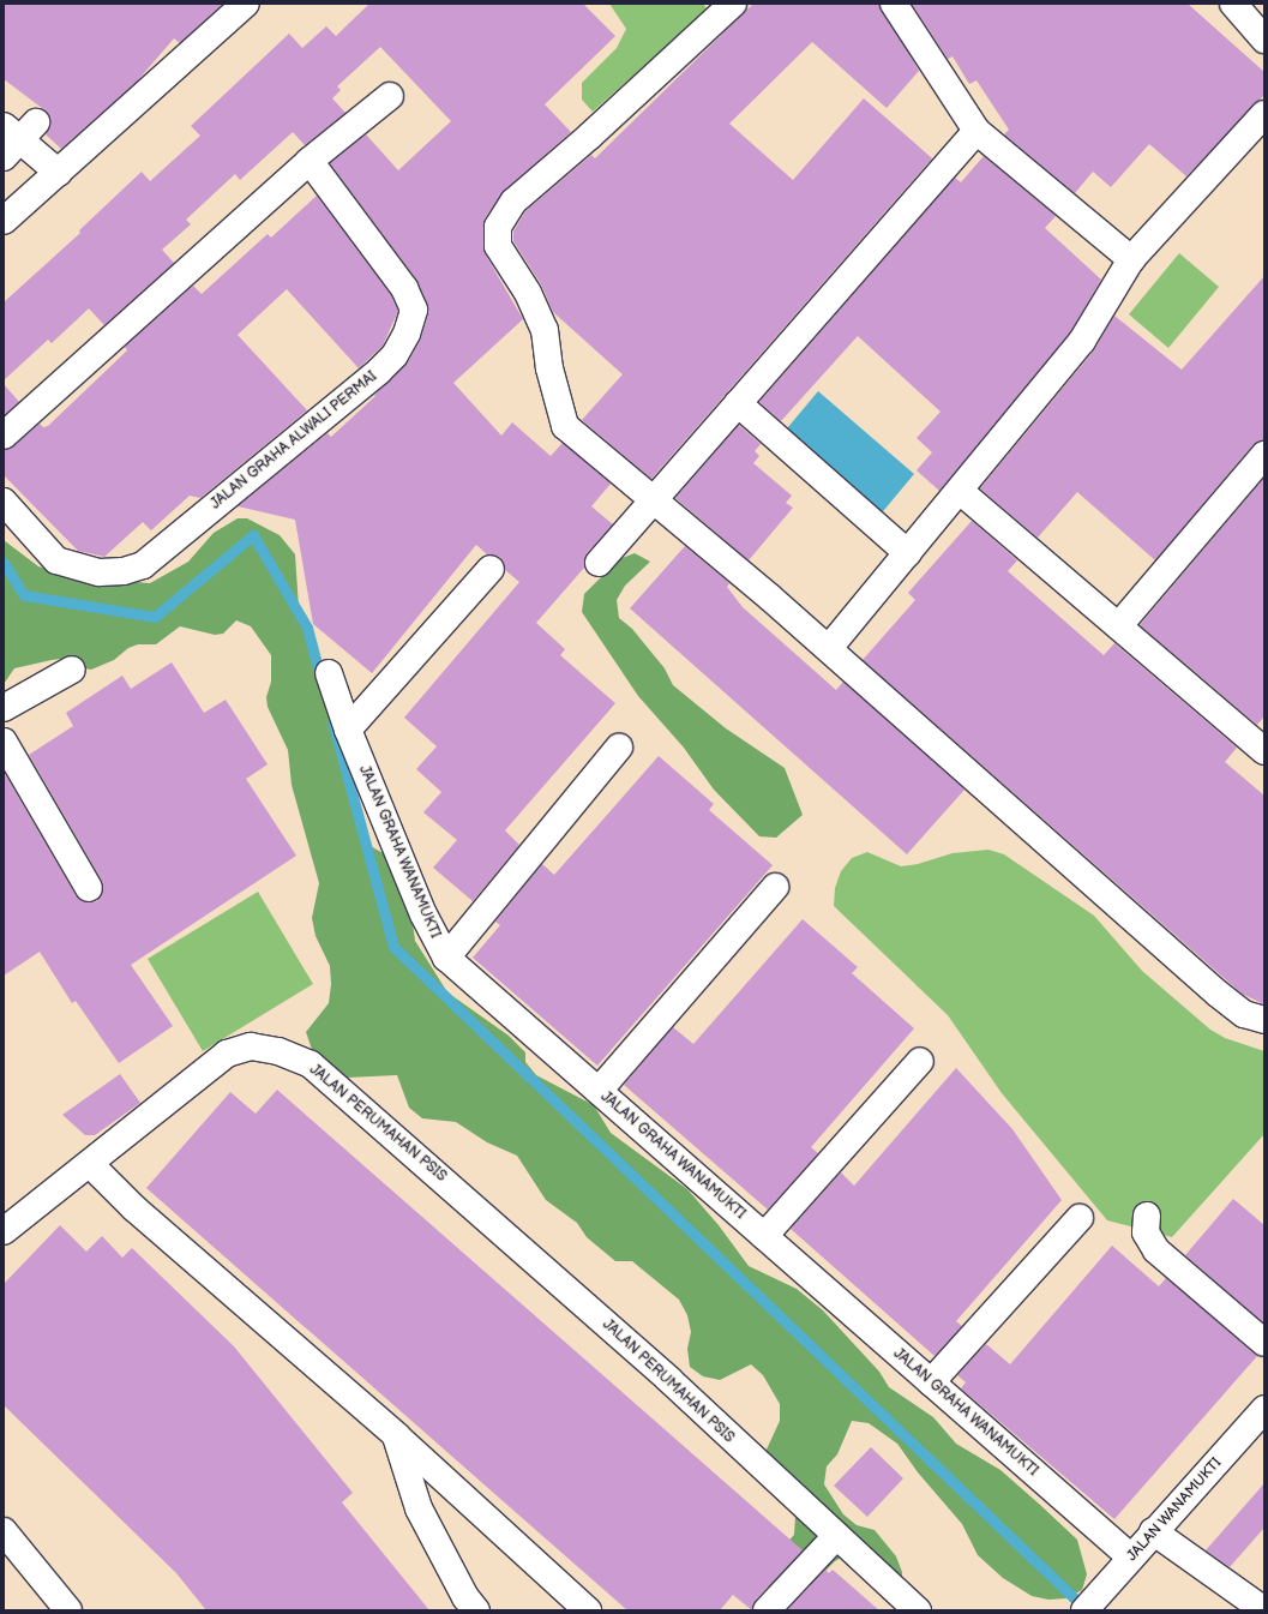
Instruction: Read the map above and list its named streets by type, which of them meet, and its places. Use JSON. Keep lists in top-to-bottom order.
{
  "streets": {
    "street": [
      "JALAN GRAHA ALWALI PERMAI",
      "JALAN GRAHA WANAMUKTI",
      "JALAN PERUMAHAN PSIS",
      "JALAN WANAMUKTI"
    ]
  },
  "crossings": [
    ["JALAN GRAHA WANAMUKTI", "JALAN WANAMUKTI"]
  ]
}
